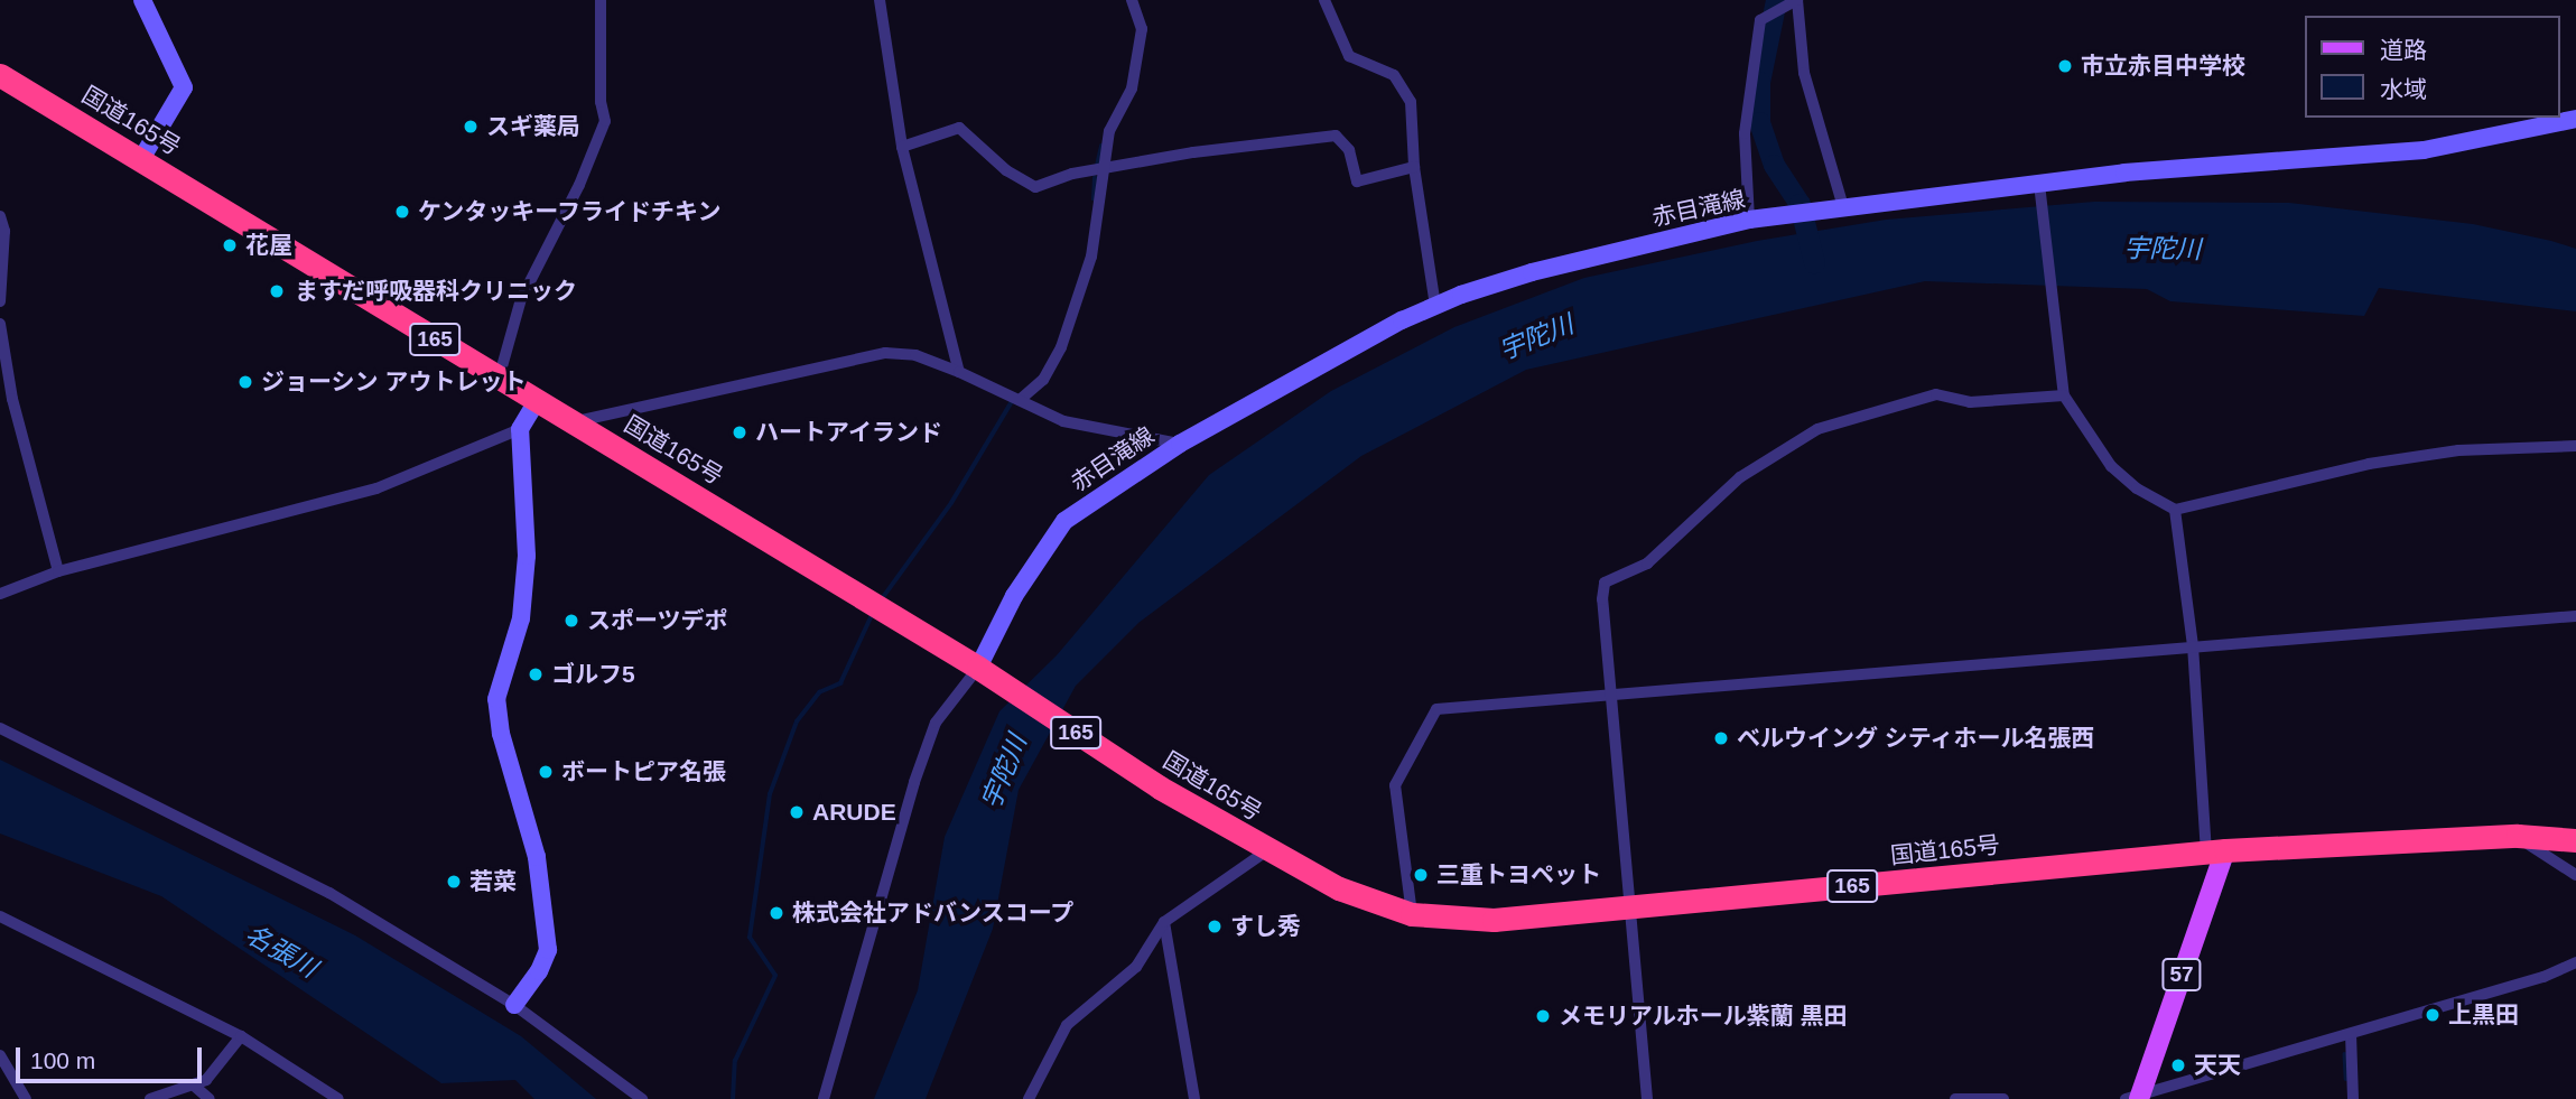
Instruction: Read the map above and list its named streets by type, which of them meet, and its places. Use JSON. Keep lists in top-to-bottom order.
{
  "streets": {
    "highway": ["国道165号", "165"],
    "main road": ["赤目滝線", "57"]
  },
  "crossings": [
    ["国道165号", "赤目滝線"],
    ["国道165号", "57"]
  ],
  "water": ["宇陀川", "名張川"],
  "places": [
    "市立赤目中学校",
    "スギ薬局",
    "ケンタッキーフライドチキン",
    "花屋",
    "ますだ呼吸器科クリニック",
    "ジョーシン アウトレット",
    "ハートアイランド",
    "スポーツデポ",
    "ゴルフ5",
    "ベルウイング シティホール名張西",
    "ボートピア名張",
    "ARUDE",
    "三重トヨペット",
    "若菜",
    "株式会社アドバンスコープ",
    "すし秀",
    "上黒田",
    "メモリアルホール紫蘭 黒田",
    "天天"
  ],
  "legend": ["道路", "水域"],
  "scale_bar": "100 m"
}
